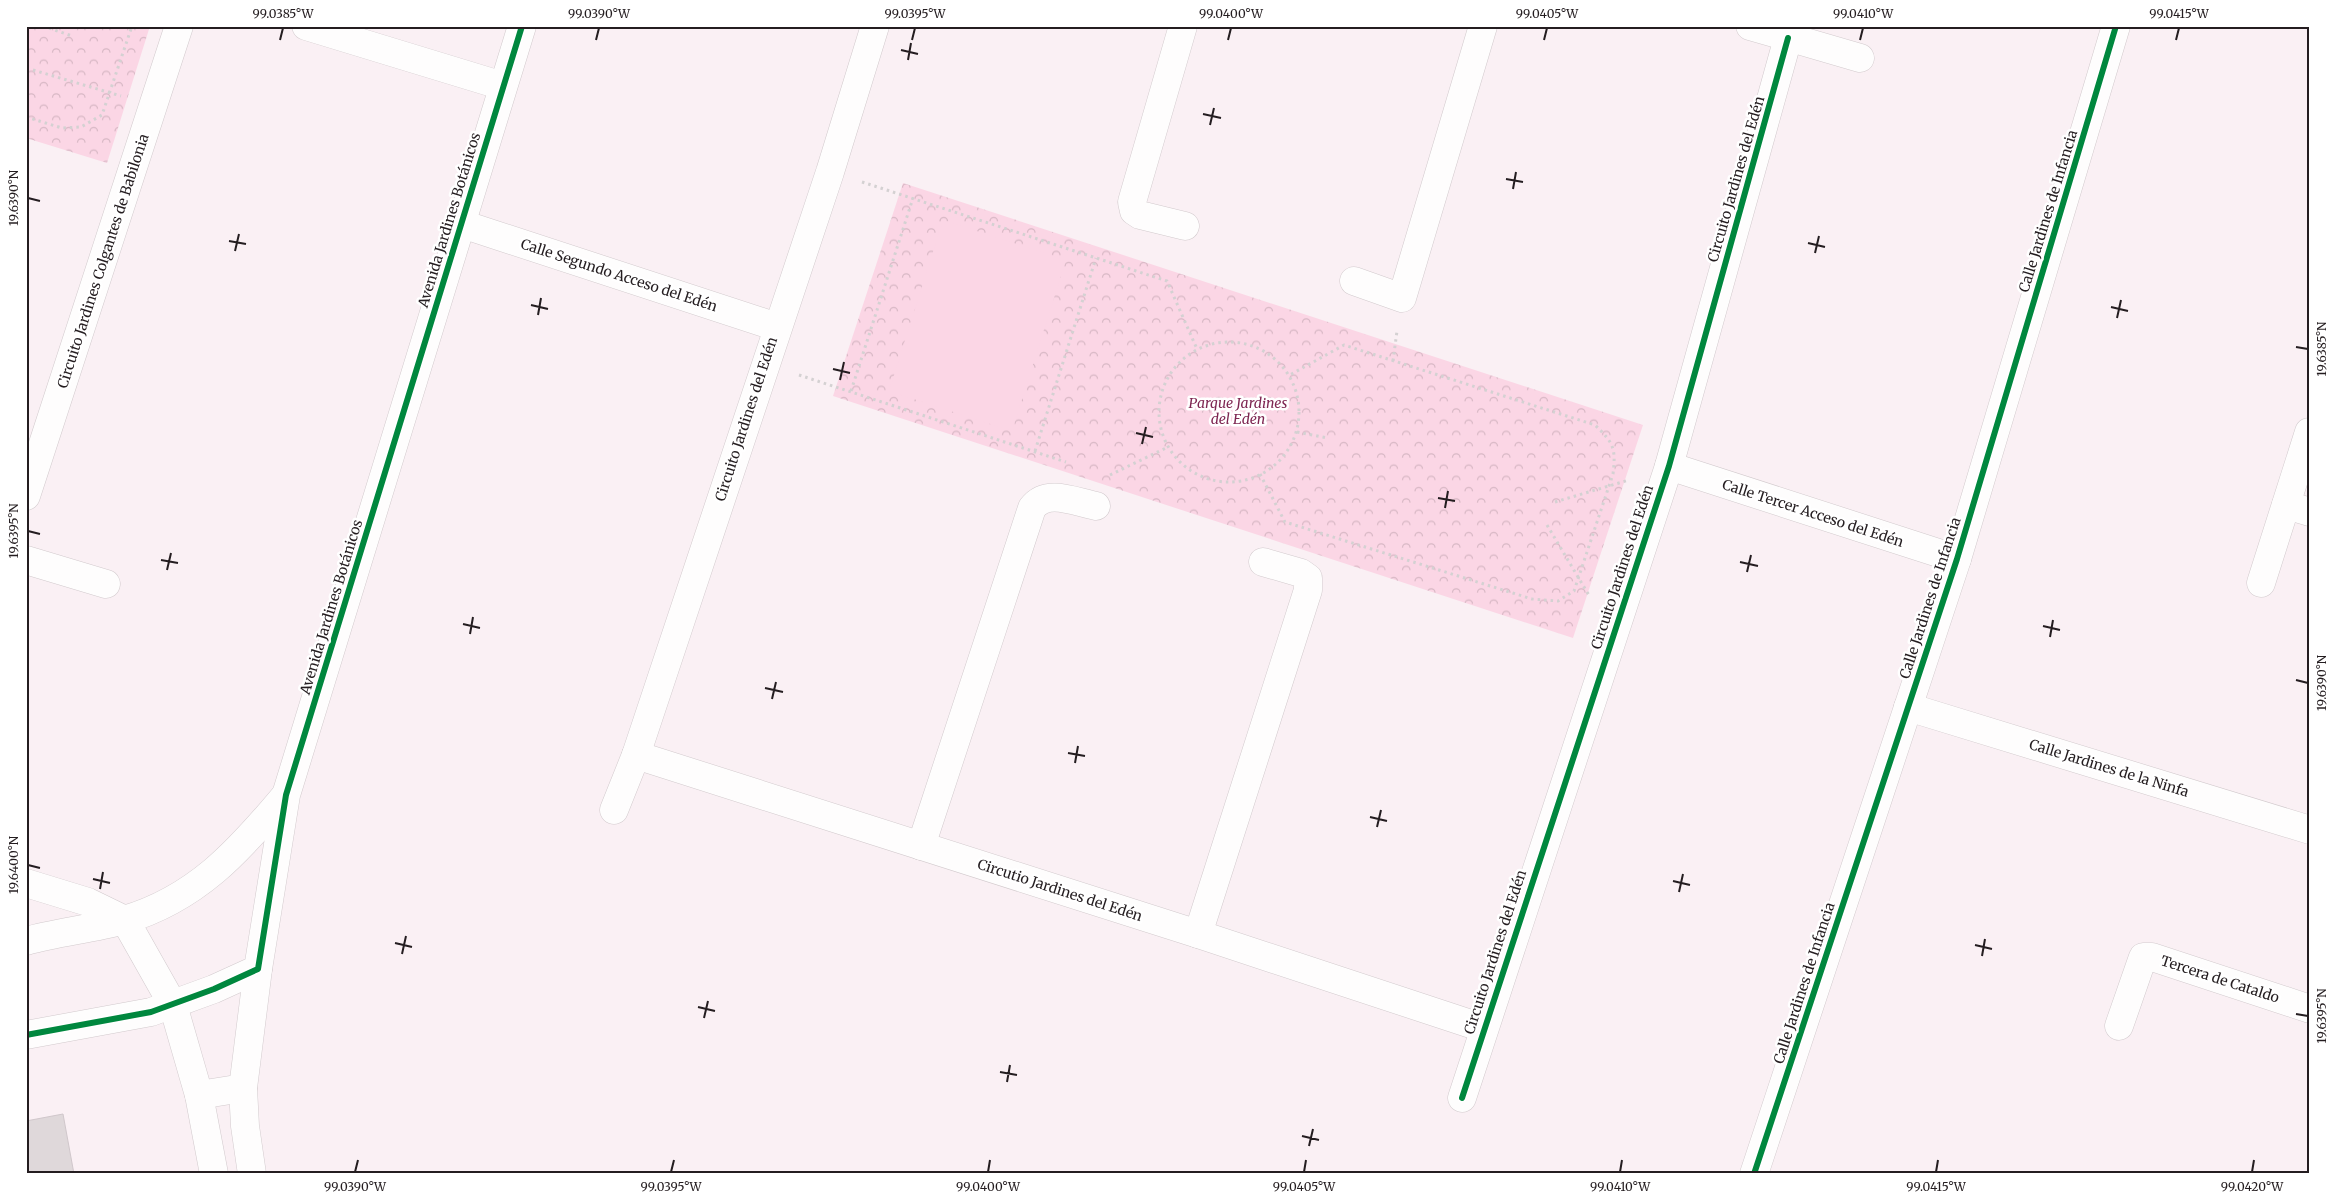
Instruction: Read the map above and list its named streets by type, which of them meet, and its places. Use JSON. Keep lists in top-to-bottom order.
{
  "streets": {
    "street": [
      "Circuito Jardines del Edén",
      "Calle Jardines de Infancia",
      "Avenida Jardines Botánicos",
      "Circuito Jardines Colgantes de Babilonia",
      "Calle Segundo Acceso del Edén",
      "Calle Tercer Acceso del Edén",
      "Calle Jardines de la Ninfa",
      "Circutio Jardines del Edén",
      "Tercera de Cataldo"
    ]
  },
  "crossings": [
    ["Circuito Jardines del Edén", "Calle Segundo Acceso del Edén"],
    ["Circuito Jardines del Edén", "Calle Tercer Acceso del Edén"],
    ["Circuito Jardines del Edén", "Circutio Jardines del Edén"],
    ["Calle Jardines de Infancia", "Calle Tercer Acceso del Edén"],
    ["Calle Jardines de Infancia", "Calle Jardines de la Ninfa"],
    ["Avenida Jardines Botánicos", "Calle Segundo Acceso del Edén"]
  ],
  "parks": ["Parque Jardines del Edén"],
  "coordinates": [
    "99.0385°W",
    "99.0390°W",
    "99.0395°W",
    "99.0400°W",
    "99.0405°W",
    "99.0410°W",
    "99.0415°W",
    "19.6390°N",
    "19.6385°N",
    "19.6395°N",
    "19.6400°N",
    "99.0420°W"
  ]
}
